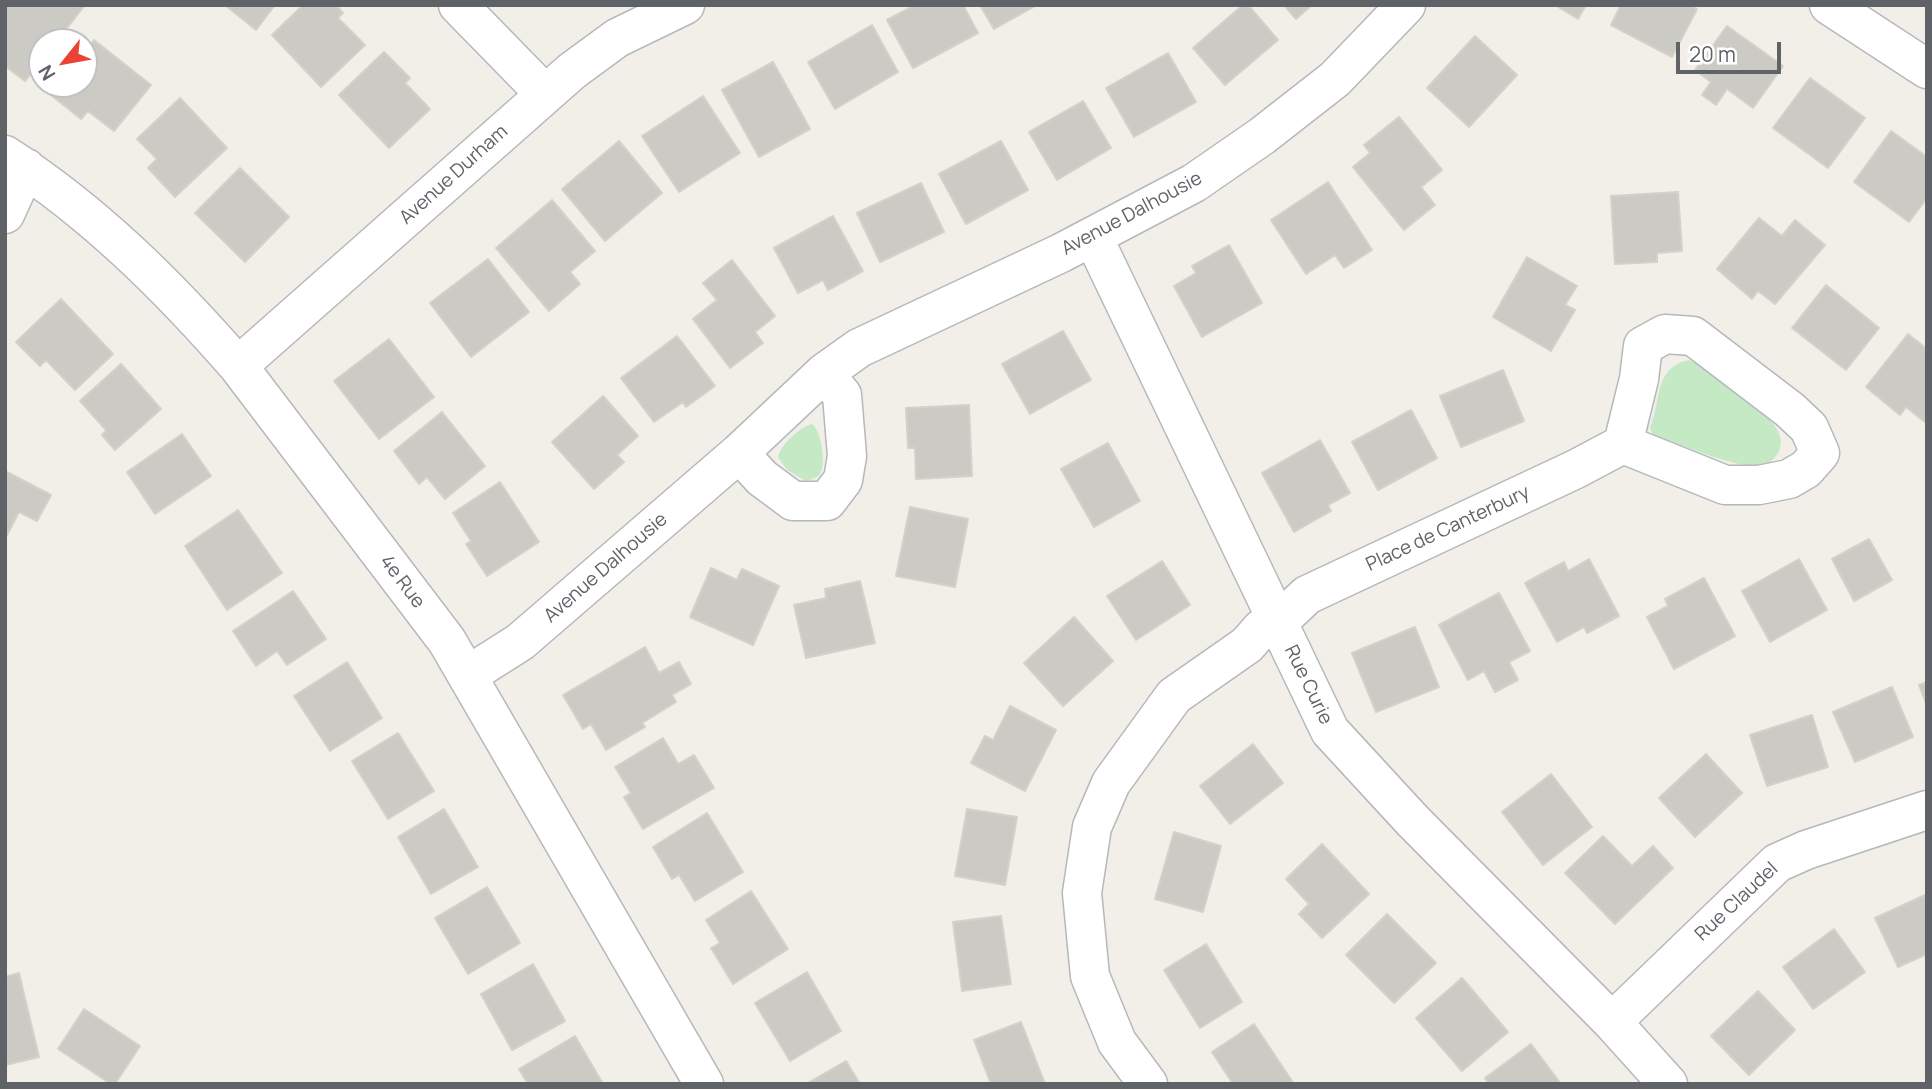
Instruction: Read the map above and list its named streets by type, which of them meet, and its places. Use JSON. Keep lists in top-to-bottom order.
{
  "streets": {
    "street": [
      "Avenue Durham",
      "Avenue Dalhousie",
      "Place de Canterbury",
      "4e Rue",
      "Rue Curie",
      "Rue Claudel"
    ]
  },
  "crossings": [
    ["Avenue Durham", "4e Rue"],
    ["Avenue Dalhousie", "4e Rue"],
    ["Avenue Dalhousie", "Rue Curie"],
    ["Place de Canterbury", "Rue Curie"],
    ["Rue Curie", "Rue Claudel"]
  ],
  "scale_bar": "20 m",
  "north": "bottom left"
}
